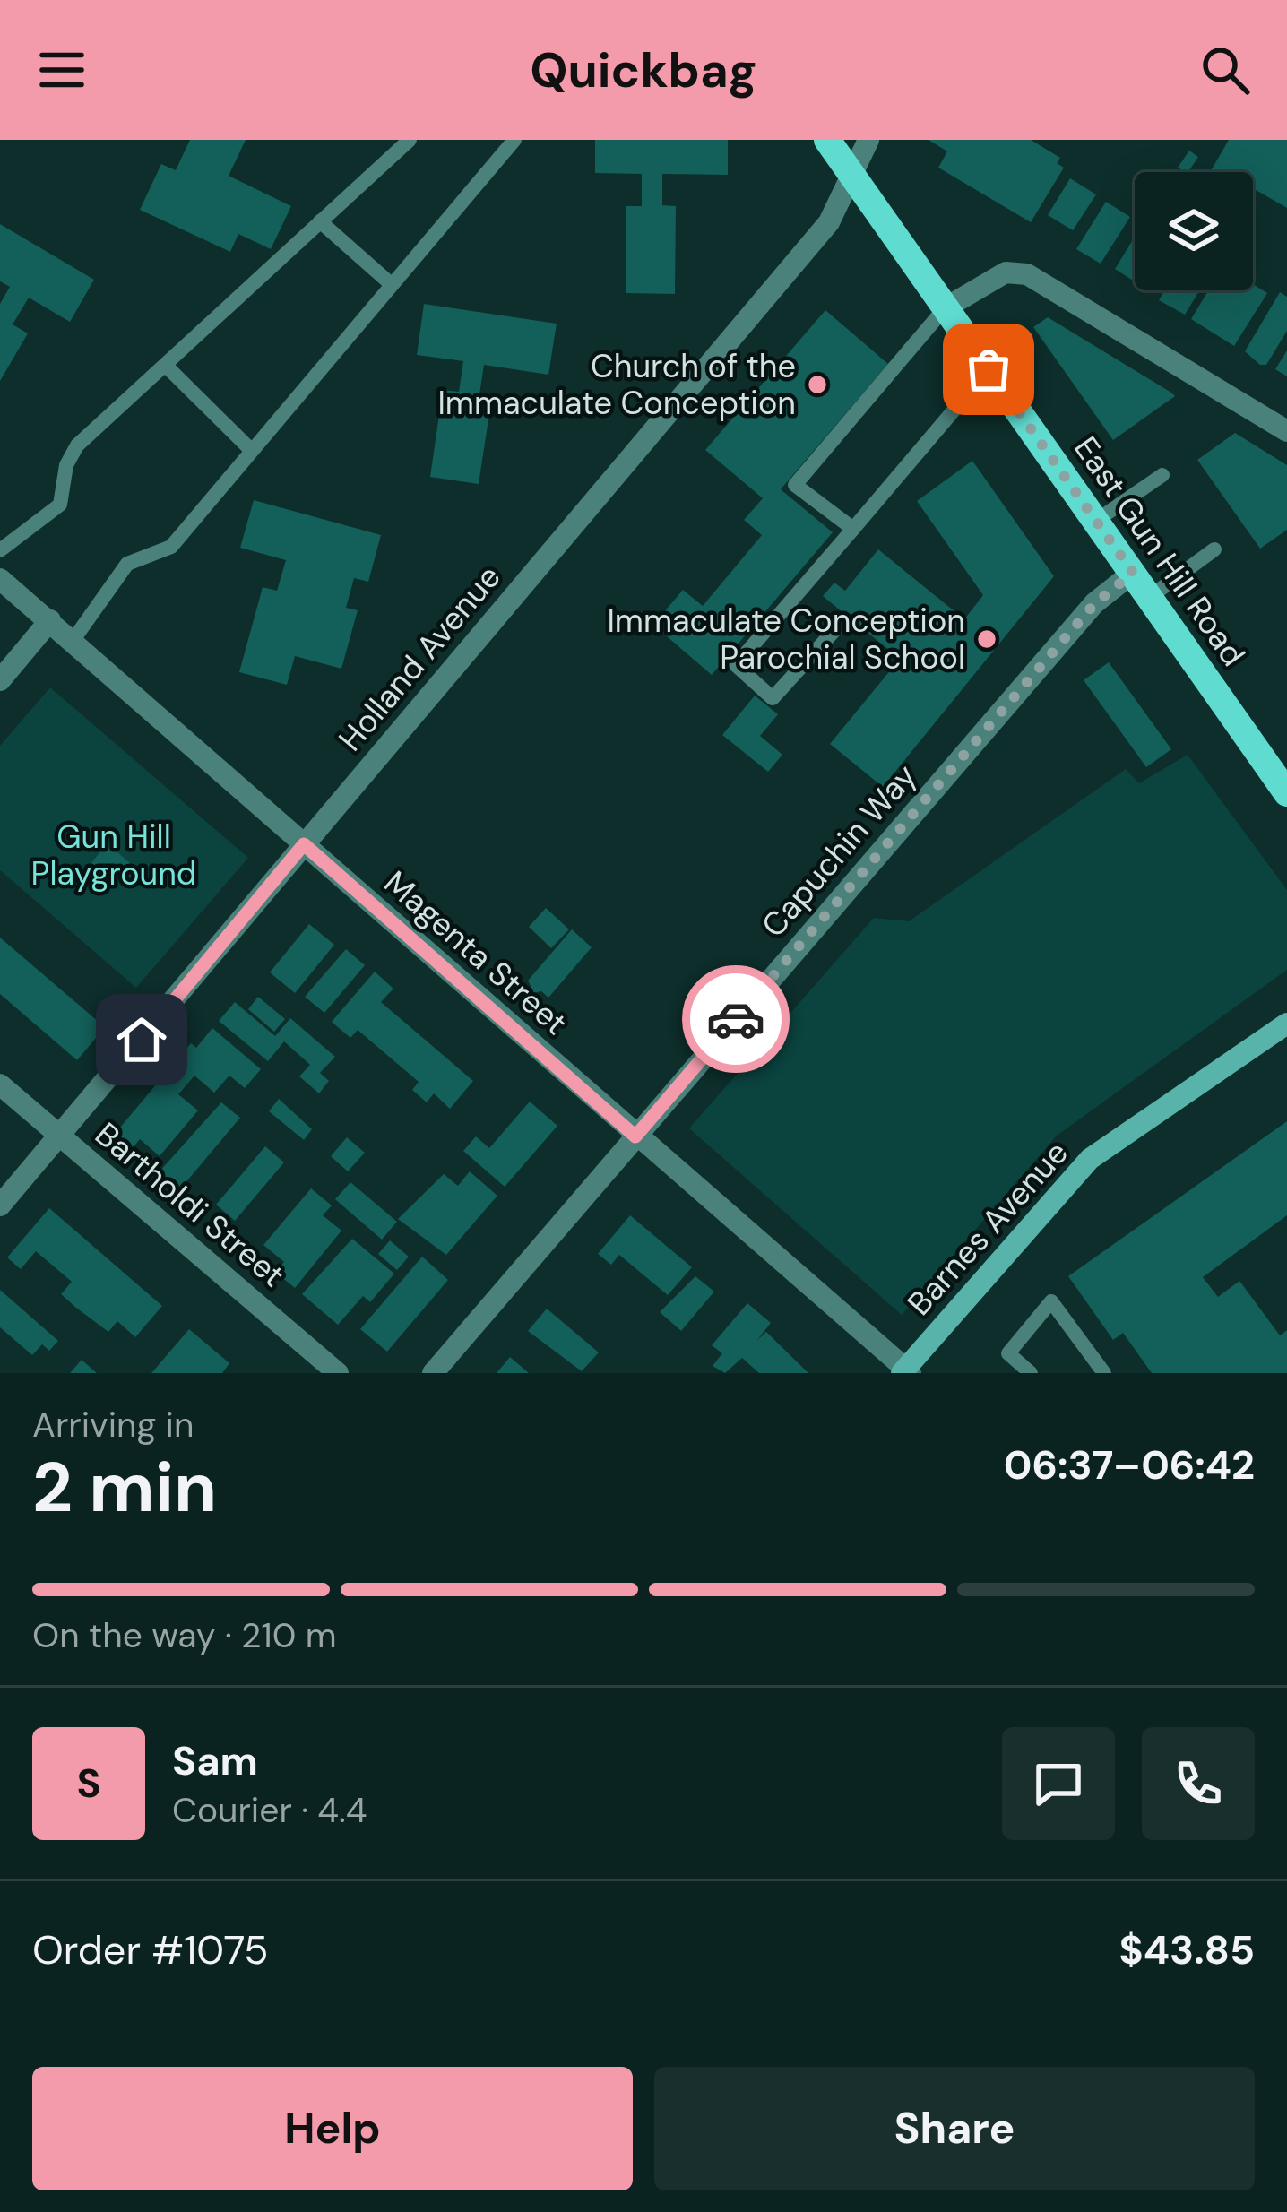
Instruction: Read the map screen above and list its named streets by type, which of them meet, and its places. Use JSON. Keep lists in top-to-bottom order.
{
  "streets": {
    "main road": ["East Gun Hill Road"],
    "street": [
      "Holland Avenue",
      "Capuchin Way",
      "Magenta Street",
      "Bartholdi Street",
      "Barnes Avenue"
    ]
  },
  "crossings": [
    ["East Gun Hill Road", "Holland Avenue"],
    ["East Gun Hill Road", "Capuchin Way"],
    ["Holland Avenue", "Magenta Street"],
    ["Holland Avenue", "Bartholdi Street"],
    ["Capuchin Way", "Magenta Street"],
    ["Magenta Street", "Barnes Avenue"]
  ],
  "parks": ["Gun Hill Playground"],
  "places": ["Church of the Immaculate Conception", "Immaculate Conception Parochial School"],
  "page": {
    "header": "Quickbag",
    "heading": ["2 min", "Arriving in", "06:37–06:42"],
    "panel": [
      "Sam",
      "Courier · 4.4",
      "Order #1075",
      "$43.85"
    ],
    "bar": "On the way · 210 m",
    "round": "S",
    "buttons": ["Help", "Share"]
  }
}
